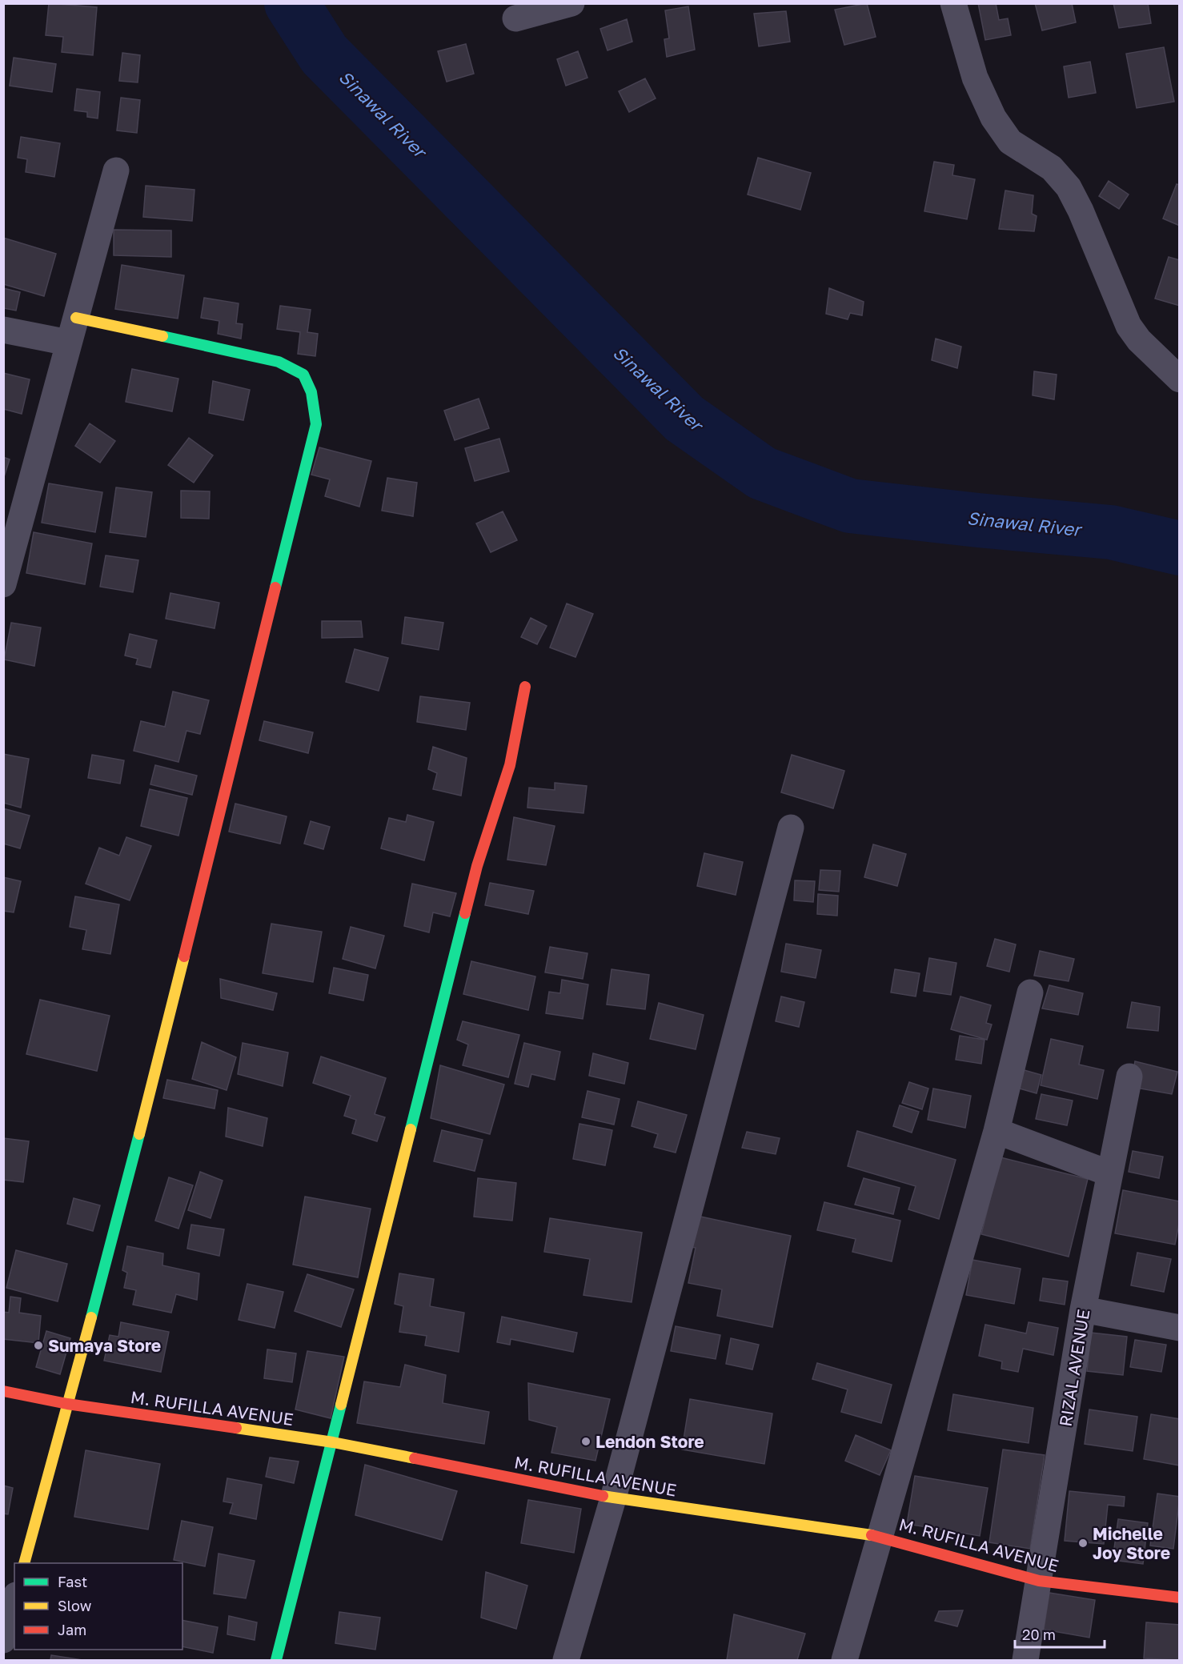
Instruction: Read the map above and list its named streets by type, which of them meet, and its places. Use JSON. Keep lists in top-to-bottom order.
{
  "streets": {
    "street": ["RIZAL AVENUE", "M. RUFILLA AVENUE"]
  },
  "crossings": [
    ["RIZAL AVENUE", "M. RUFILLA AVENUE"]
  ],
  "water": ["Sinawal River"],
  "places": ["Sumaya Store", "Lendon Store", "Michelle Joy Store"],
  "legend": ["Fast", "Slow", "Jam"],
  "scale_bar": "20 m"
}
